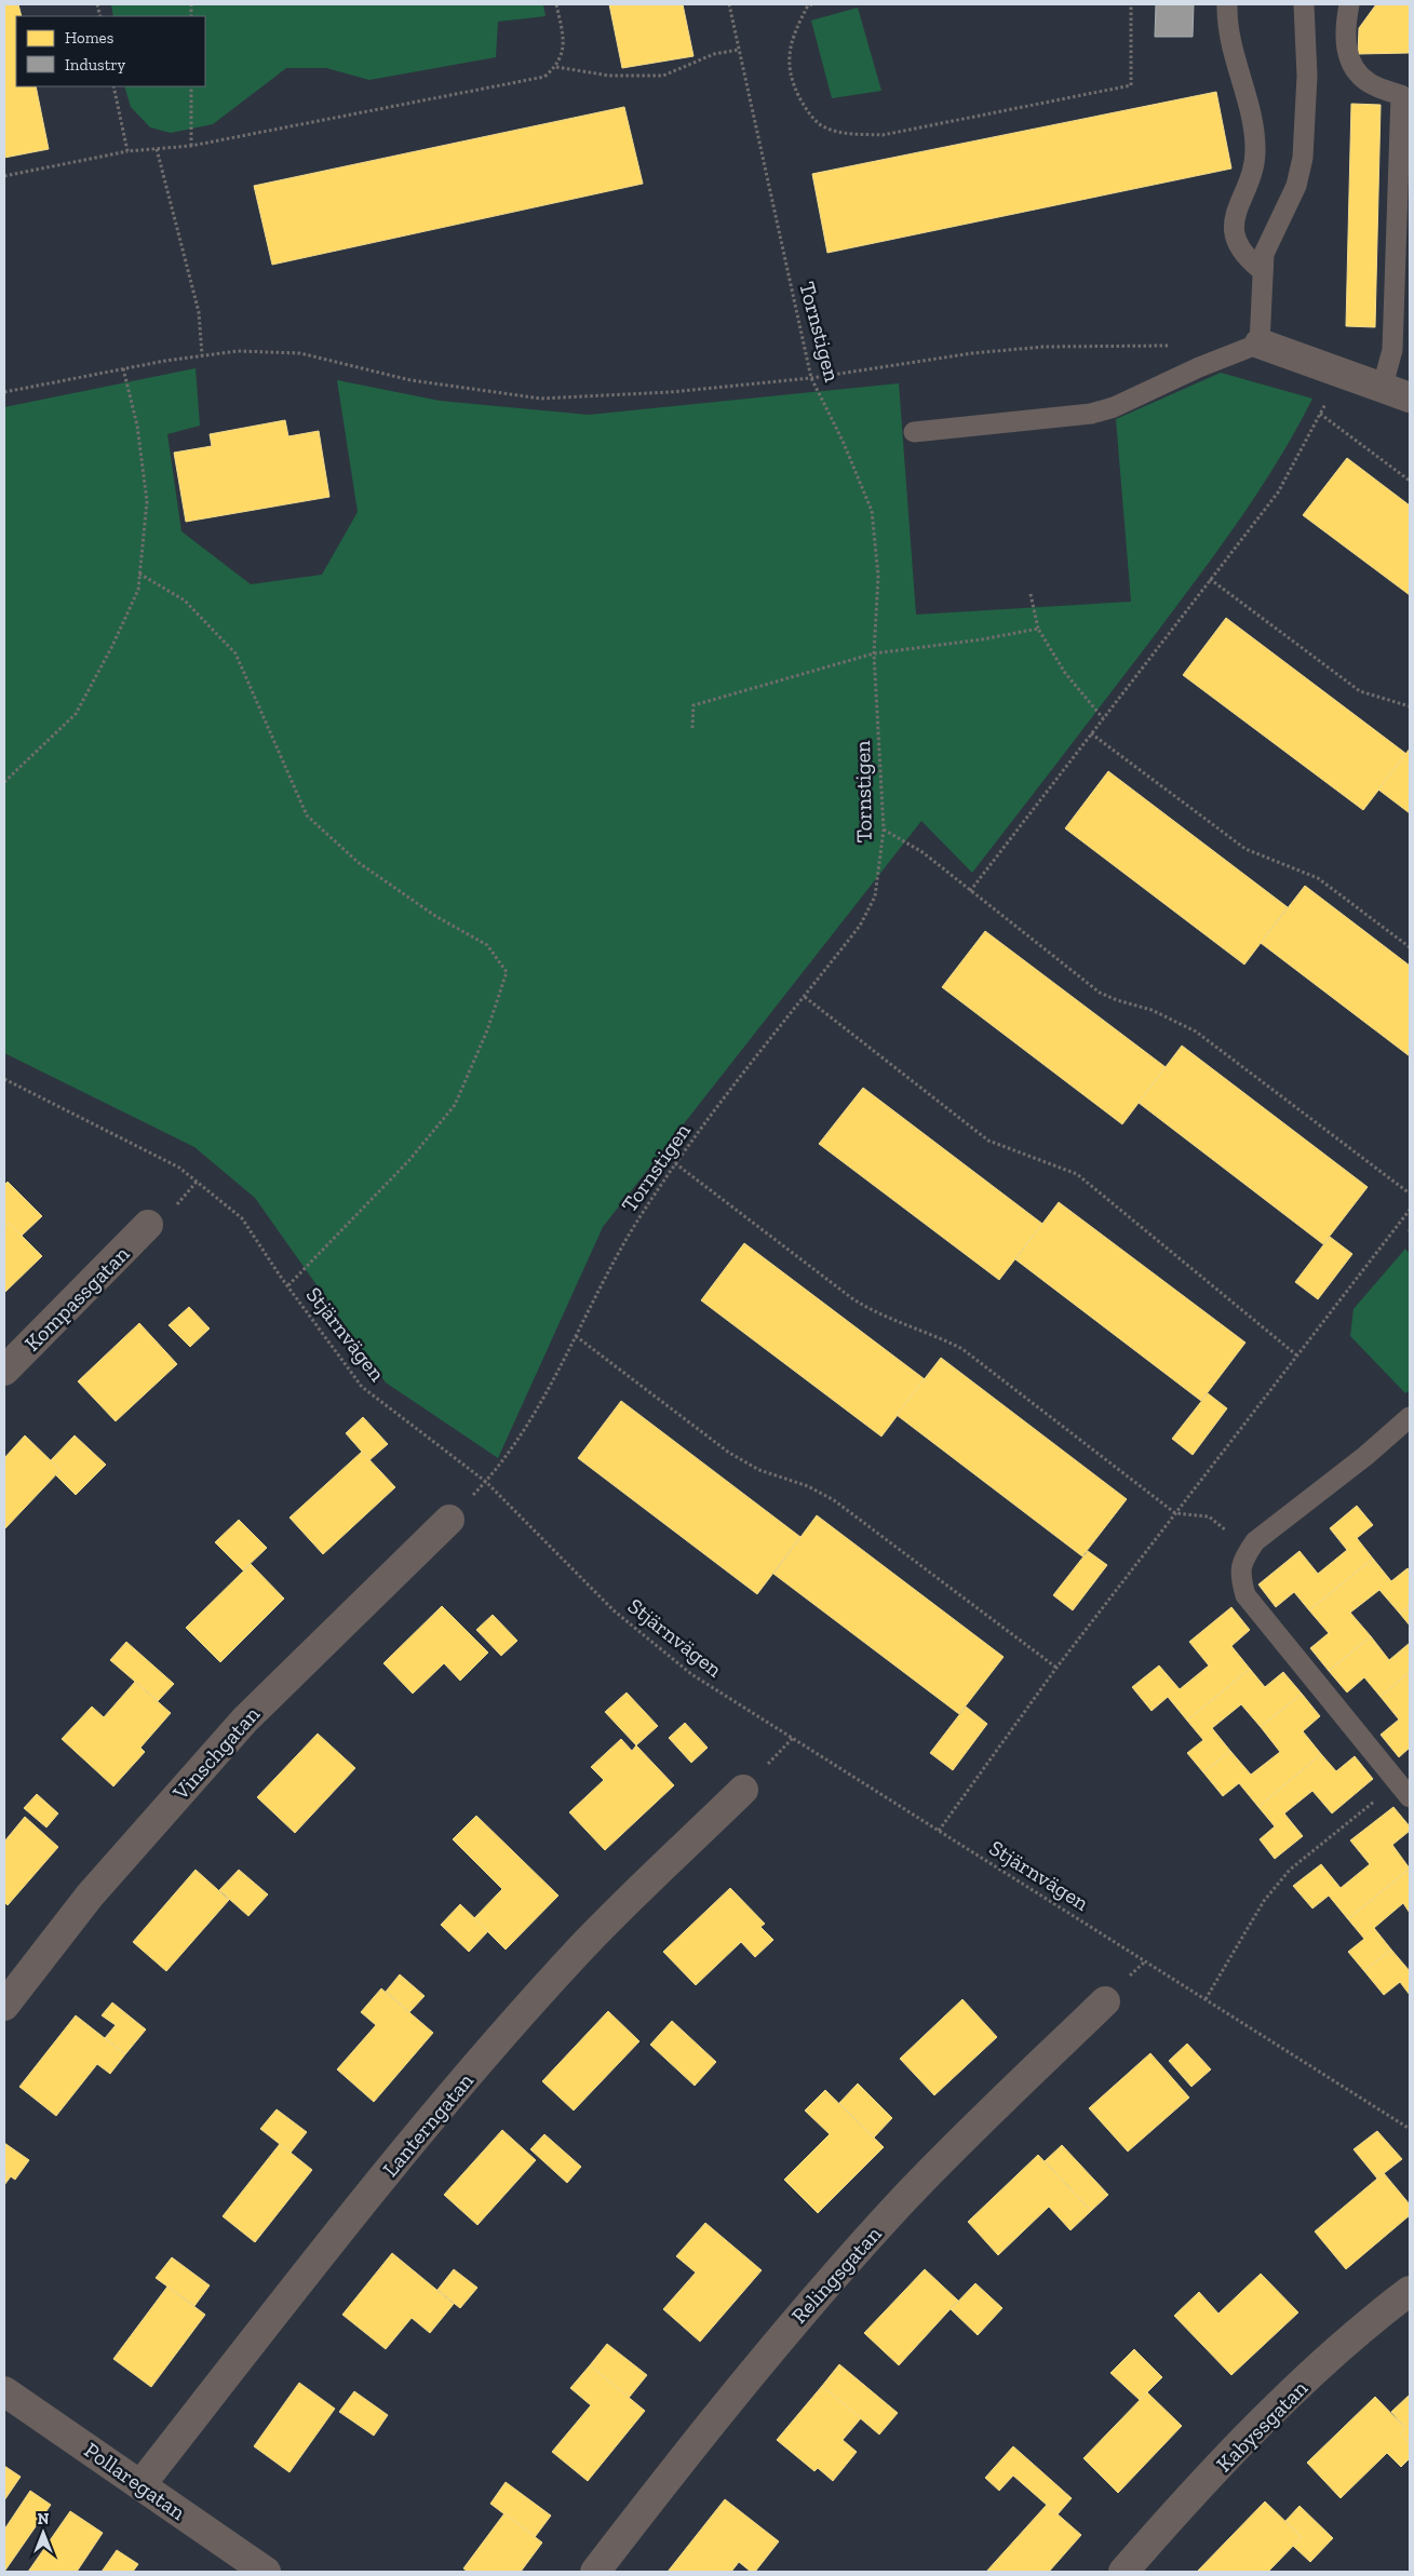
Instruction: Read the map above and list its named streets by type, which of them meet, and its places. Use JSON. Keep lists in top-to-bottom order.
{
  "streets": {
    "street": [
      "Kompassgatan",
      "Vinschgatan",
      "Lanterngatan",
      "Relingsgatan",
      "Kabyssgatan",
      "Pollaregatan"
    ],
    "path": ["Tornstigen", "Stjärnvägen"]
  },
  "crossings": [
    ["Tornstigen", "Stjärnvägen"],
    ["Lanterngatan", "Pollaregatan"]
  ],
  "legend": ["Homes", "Industry"],
  "north": "top"
}
